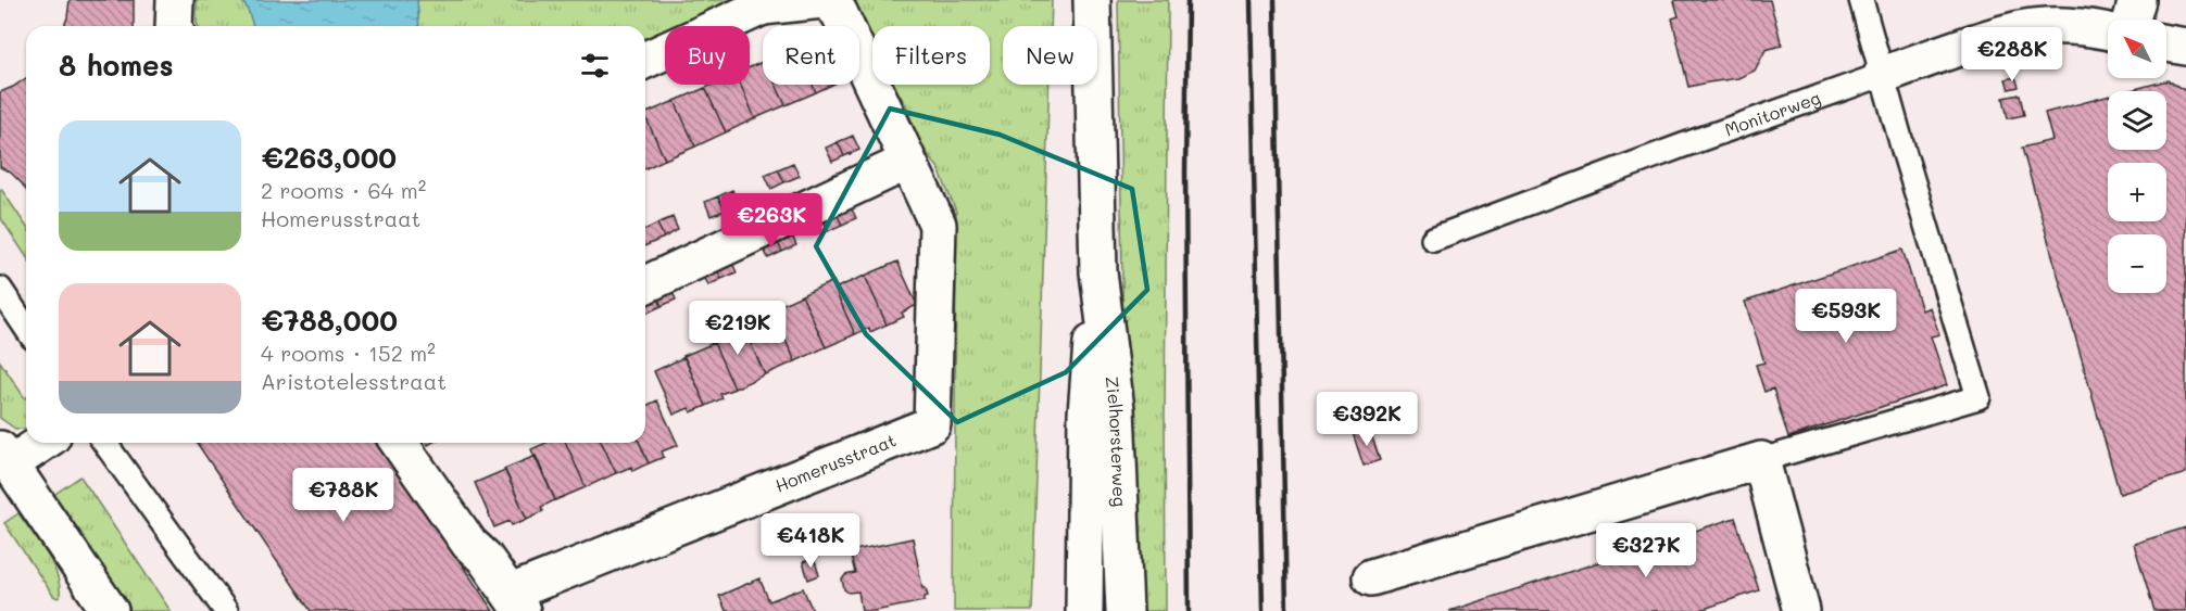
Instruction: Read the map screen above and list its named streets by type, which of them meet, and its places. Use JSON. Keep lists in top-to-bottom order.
{
  "streets": {
    "street": ["Monitorweg", "Zielhorsterweg", "Homerusstraat"]
  },
  "north": "top left",
  "page": {
    "map_buttons": ["+", "−"],
    "chip": [
      "Buy",
      "Rent",
      "Filters",
      "New"
    ],
    "heading": "8 homes",
    "price": [
      "€288K",
      "€263K",
      "€593K",
      "€219K",
      "€392K",
      "€788K",
      "€418K",
      "€327K"
    ],
    "list": [
      {
        "name": "€263,000",
        "note": "2 rooms · 64 m² · Homerusstraat"
      },
      {
        "name": "€788,000",
        "note": "4 rooms · 152 m² · Aristotelesstraat"
      }
    ]
  }
}
